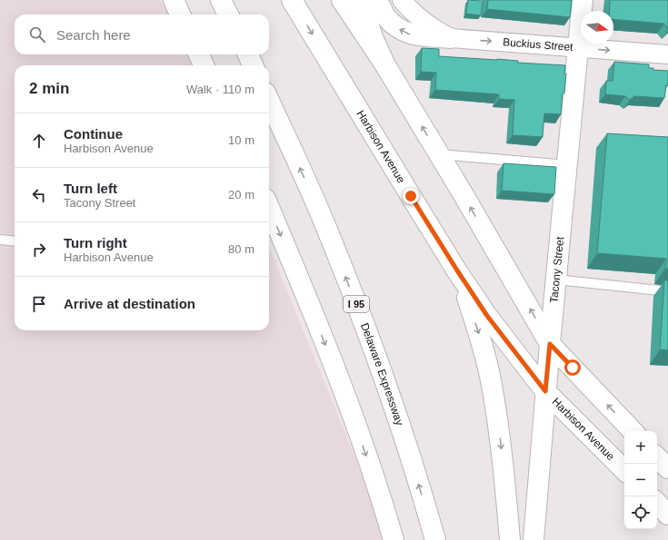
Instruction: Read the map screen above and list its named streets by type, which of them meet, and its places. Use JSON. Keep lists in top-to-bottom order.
{
  "streets": {
    "main road": [
      "Harbison Avenue",
      "Tacony Street",
      "I 95",
      "Delaware Expressway"
    ],
    "street": ["Buckius Street"]
  },
  "crossings": [
    ["Buckius Street", "Tacony Street"],
    ["Harbison Avenue", "Tacony Street"]
  ],
  "one_way": ["Buckius Street"],
  "north": "right",
  "page": {
    "search": "Search here",
    "heading": ["2 min", "Walk · 110 m"],
    "list": [
      ["Continue", "Harbison Avenue", "10 m"],
      ["Turn left", "Tacony Street", "20 m"],
      ["Turn right", "Harbison Avenue", "80 m"],
      "Arrive at destination"
    ],
    "map_buttons": ["+", "−"]
  }
}
